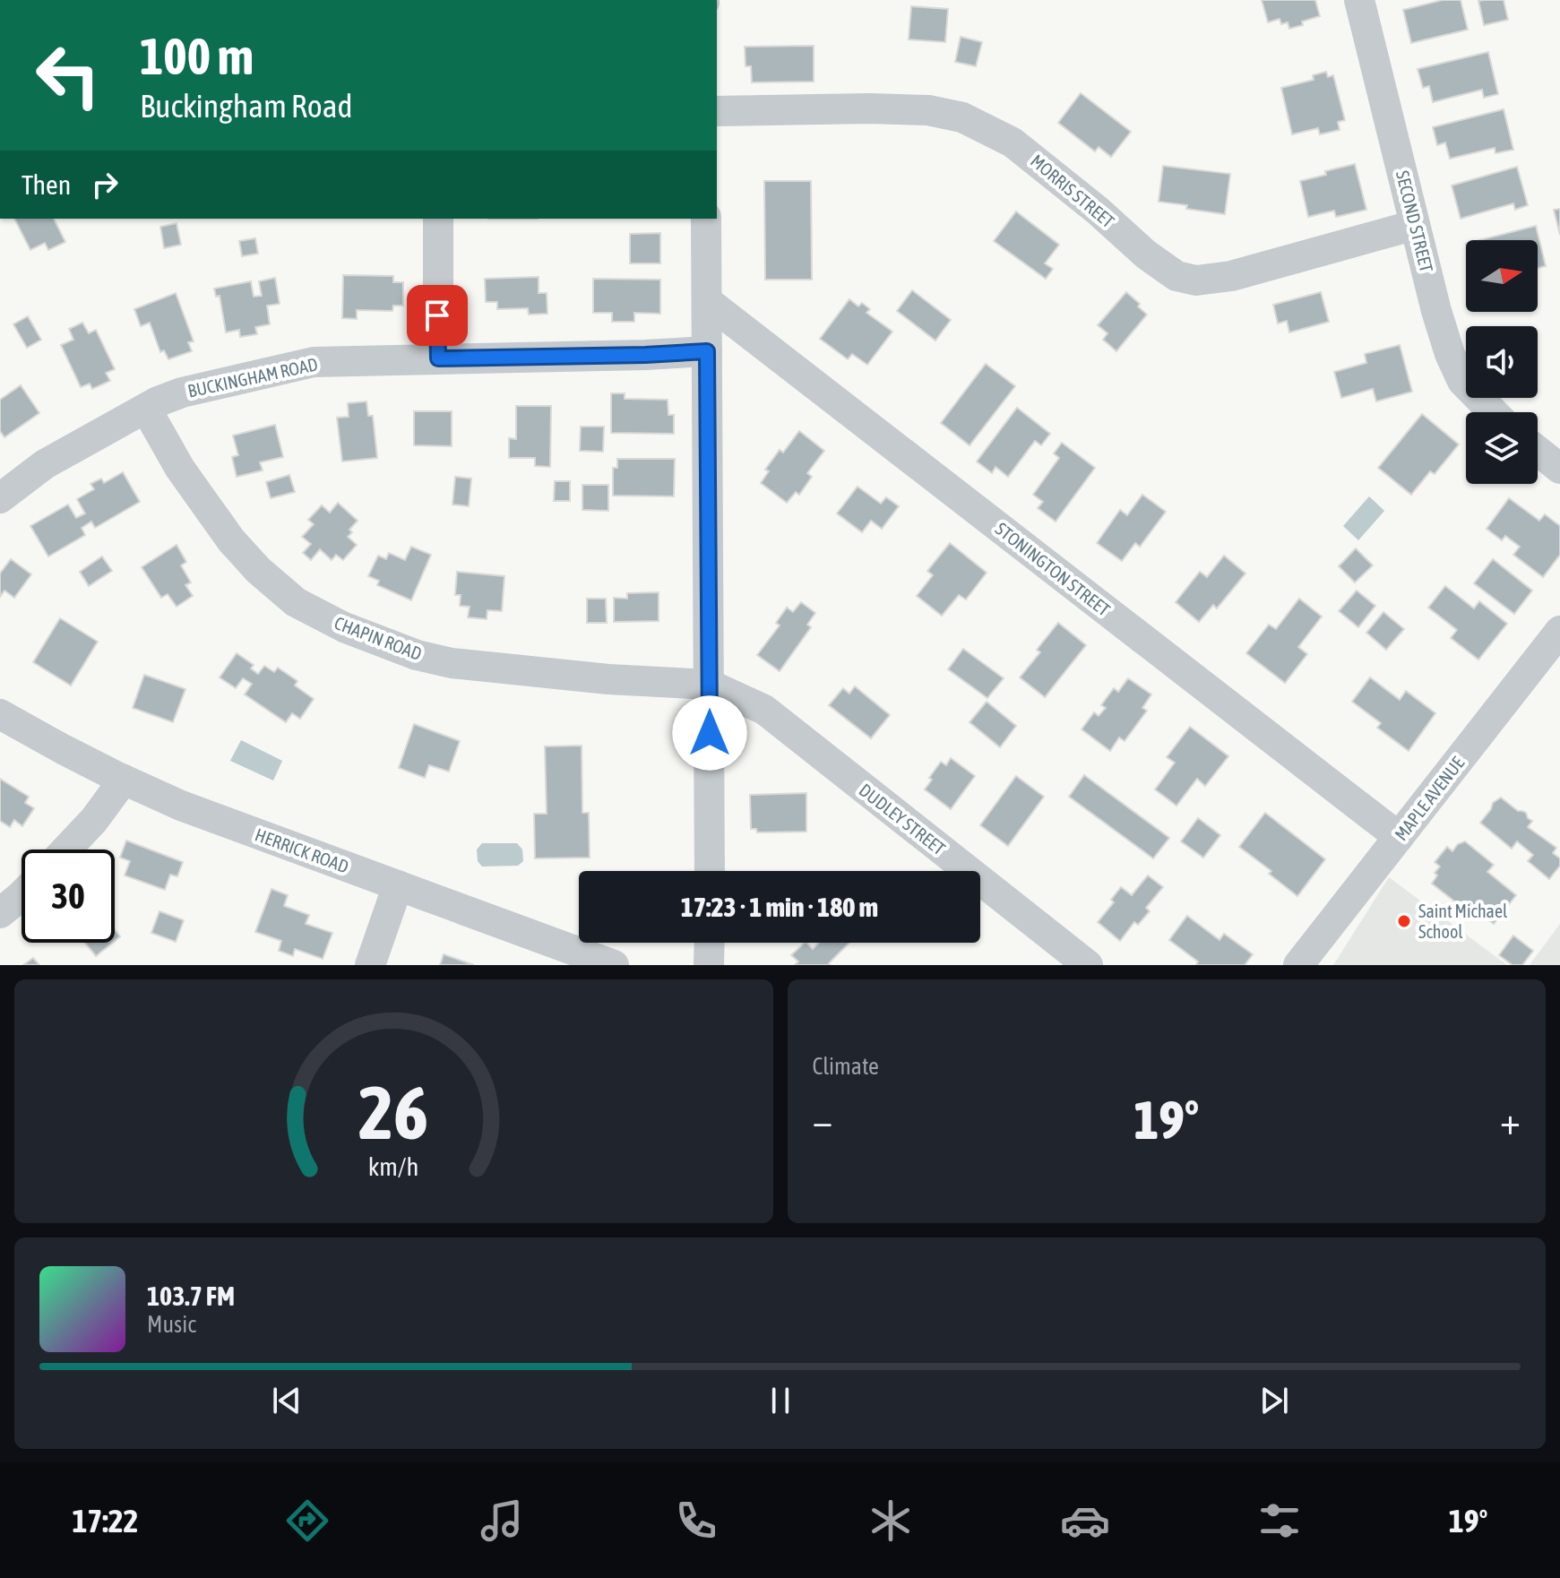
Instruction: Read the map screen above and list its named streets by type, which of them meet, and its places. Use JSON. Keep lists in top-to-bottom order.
{
  "streets": {
    "street": [
      "MORRIS STREET",
      "SECOND STREET",
      "BUCKINGHAM ROAD",
      "STONINGTON STREET",
      "CHAPIN ROAD",
      "MAPLE AVENUE",
      "DUDLEY STREET",
      "HERRICK ROAD"
    ]
  },
  "crossings": [
    ["MORRIS STREET", "SECOND STREET"],
    ["BUCKINGHAM ROAD", "CHAPIN ROAD"],
    ["STONINGTON STREET", "MAPLE AVENUE"],
    ["CHAPIN ROAD", "DUDLEY STREET"]
  ],
  "places": ["Saint Michael School"],
  "north": "right",
  "page": {
    "turn": ["100 m", "Buckingham Road"],
    "then": "Then",
    "limit": "30",
    "trip": "17:23 · 1 min · 180 m",
    "tile": "Climate",
    "heat": ["−", "19°", "+"],
    "song": ["103.7 FM", "Music"],
    "tabs": ["17:22", "19°"],
    "gauge": ["26", "km/h"]
  }
}
